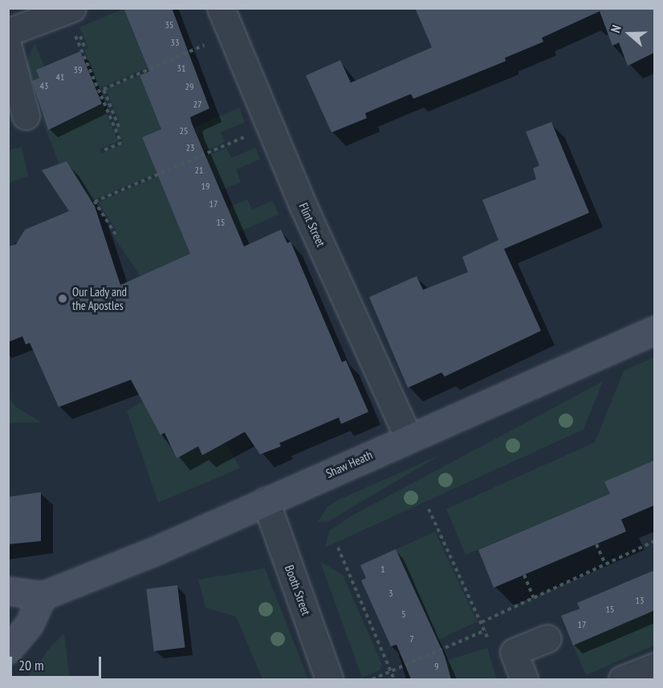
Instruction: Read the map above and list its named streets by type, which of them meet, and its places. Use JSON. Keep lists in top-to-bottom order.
{
  "streets": {
    "main road": ["Shaw Heath"],
    "street": ["Flint Street", "Booth Street"]
  },
  "crossings": [
    ["Flint Street", "Shaw Heath"],
    ["Shaw Heath", "Booth Street"]
  ],
  "places": ["Our Lady and the Apostles"],
  "house_numbers": [
    "35",
    "33",
    "31",
    "39",
    "41",
    "43",
    "29",
    "27",
    "25",
    "23",
    "21",
    "19",
    "17",
    "15",
    "1",
    "3",
    "13",
    "15",
    "5",
    "17",
    "7",
    "9"
  ],
  "scale_bar": "20 m",
  "north": "left"
}
